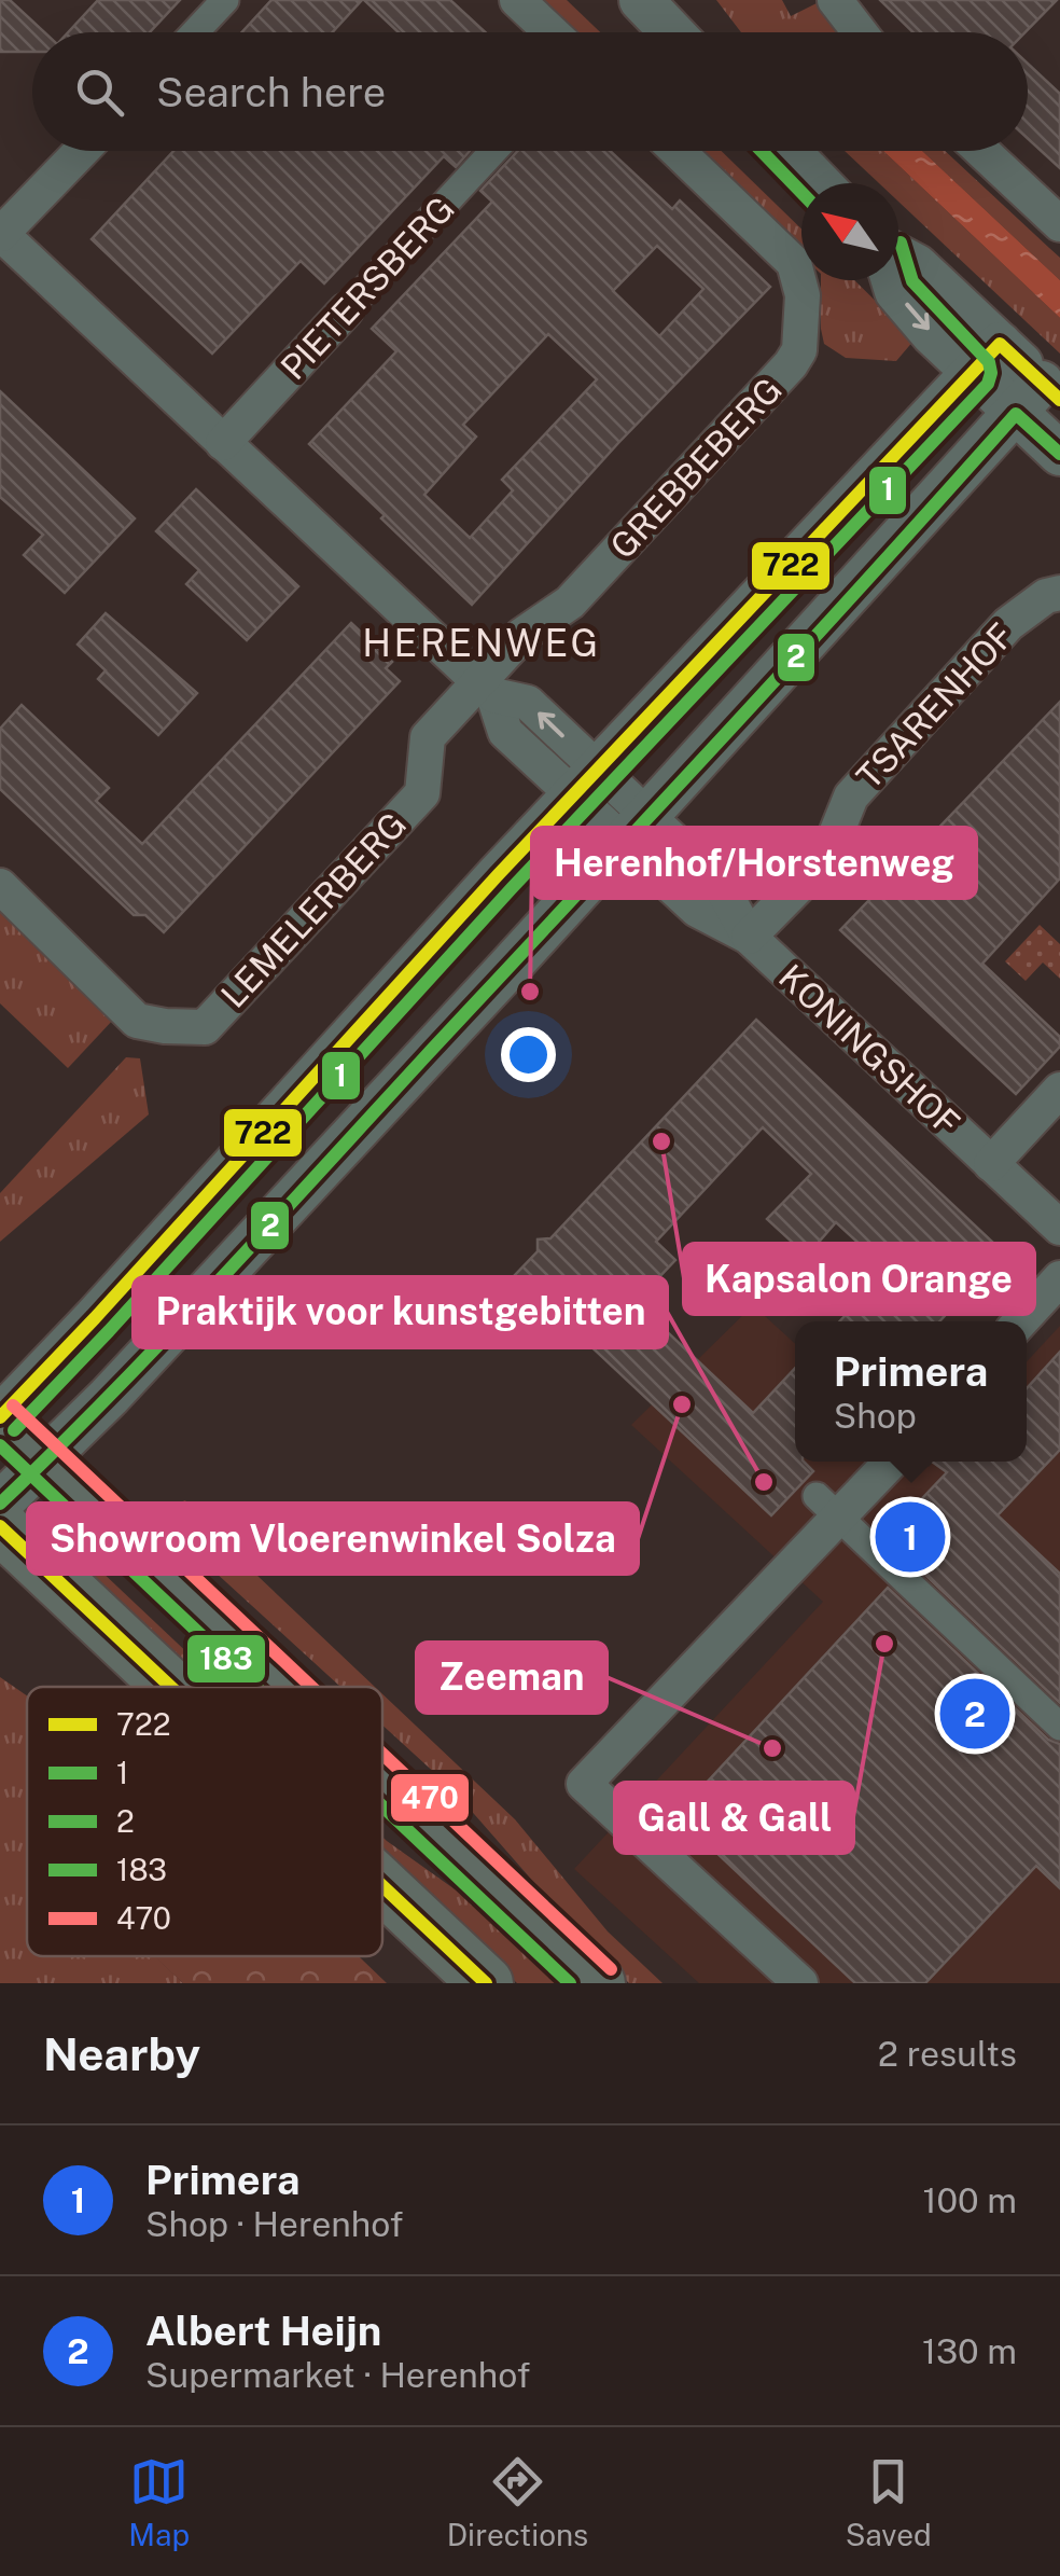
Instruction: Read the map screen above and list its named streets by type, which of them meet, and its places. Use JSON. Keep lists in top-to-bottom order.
{
  "streets": {
    "street": [
      "PIETERSBERG",
      "GREBBEBERG",
      "TSARENHOF",
      "LEMELERBERG",
      "KONINGSHOF"
    ]
  },
  "crossings": [
    ["GREBBEBERG", "LEMELERBERG"],
    ["TSARENHOF", "KONINGSHOF"]
  ],
  "districts": ["HERENWEG"],
  "places": [
    "Herenhof/Horstenweg",
    "Kapsalon Orange",
    "Showroom Vloerenwinkel Solza",
    "Praktijk voor kunstgebitten",
    "Gall & Gall",
    "Zeeman"
  ],
  "lines": [
    "transit line 1",
    "transit line 722",
    "transit line 2",
    "transit line 470",
    "transit line 183"
  ],
  "legend": [
    "722",
    "1",
    "2",
    "183",
    "470"
  ],
  "north": "top left",
  "page": {
    "search": "Search here",
    "popup": ["Primera", "Shop"],
    "pins": ["1", "2"],
    "heading": ["Nearby", "2 results"],
    "list": [
      {
        "mark": "1",
        "name": "Primera",
        "note": "Shop · Herenhof",
        "value": "100 m"
      },
      {
        "mark": "2",
        "name": "Albert Heijn",
        "note": "Supermarket · Herenhof",
        "value": "130 m"
      }
    ],
    "nav": ["Map", "Directions", "Saved"]
  }
}
